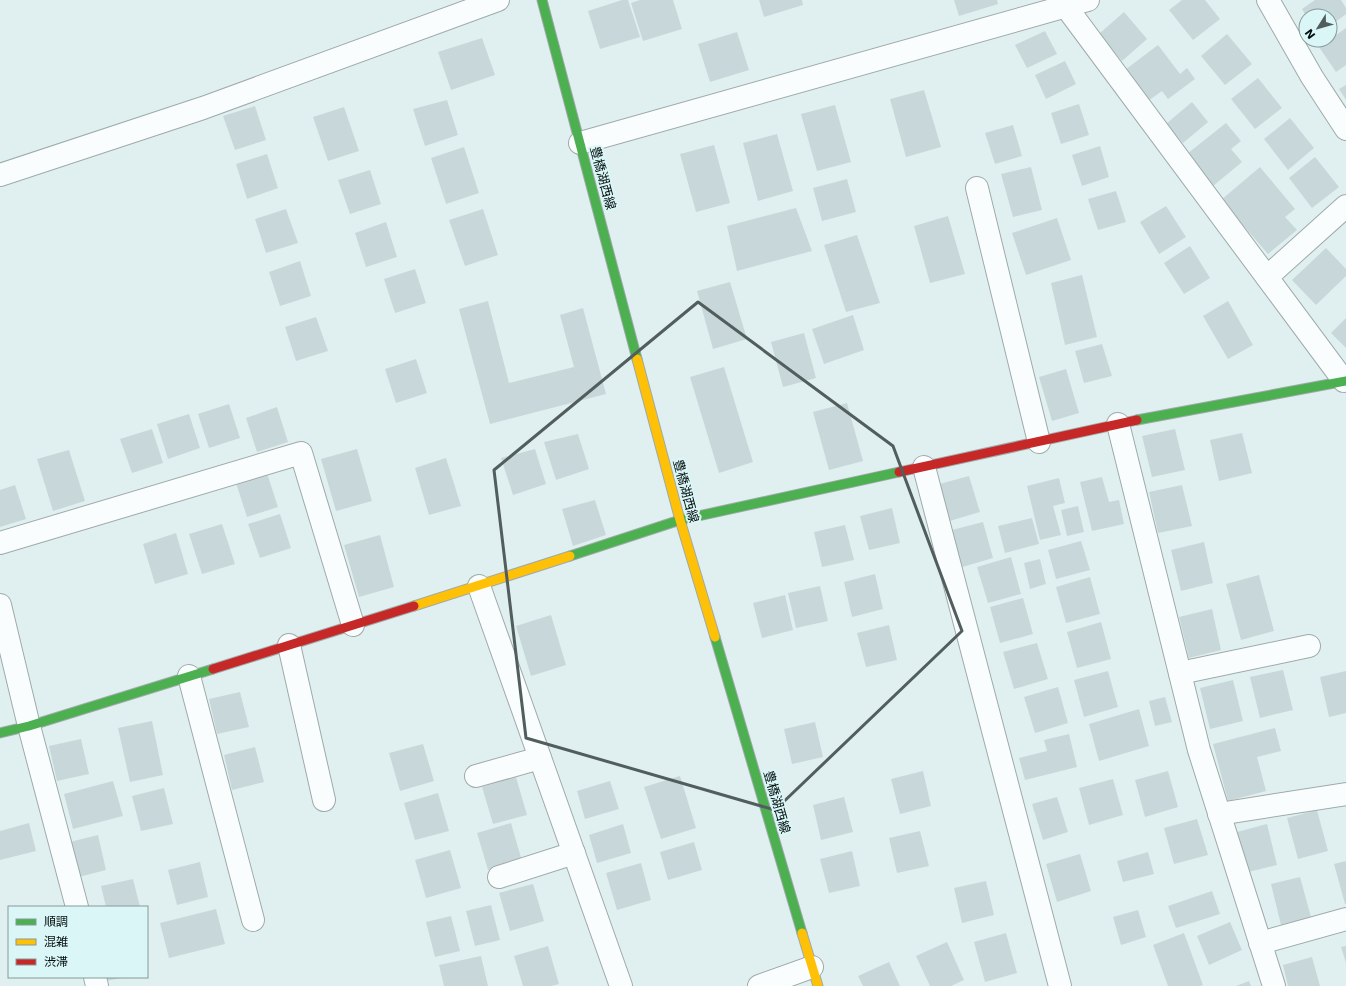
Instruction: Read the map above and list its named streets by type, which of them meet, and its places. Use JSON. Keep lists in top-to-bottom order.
{
  "streets": {
    "street": ["豊橋湖西線"]
  },
  "legend": ["順調", "混雑", "渋滞"],
  "north": "bottom left"
}
